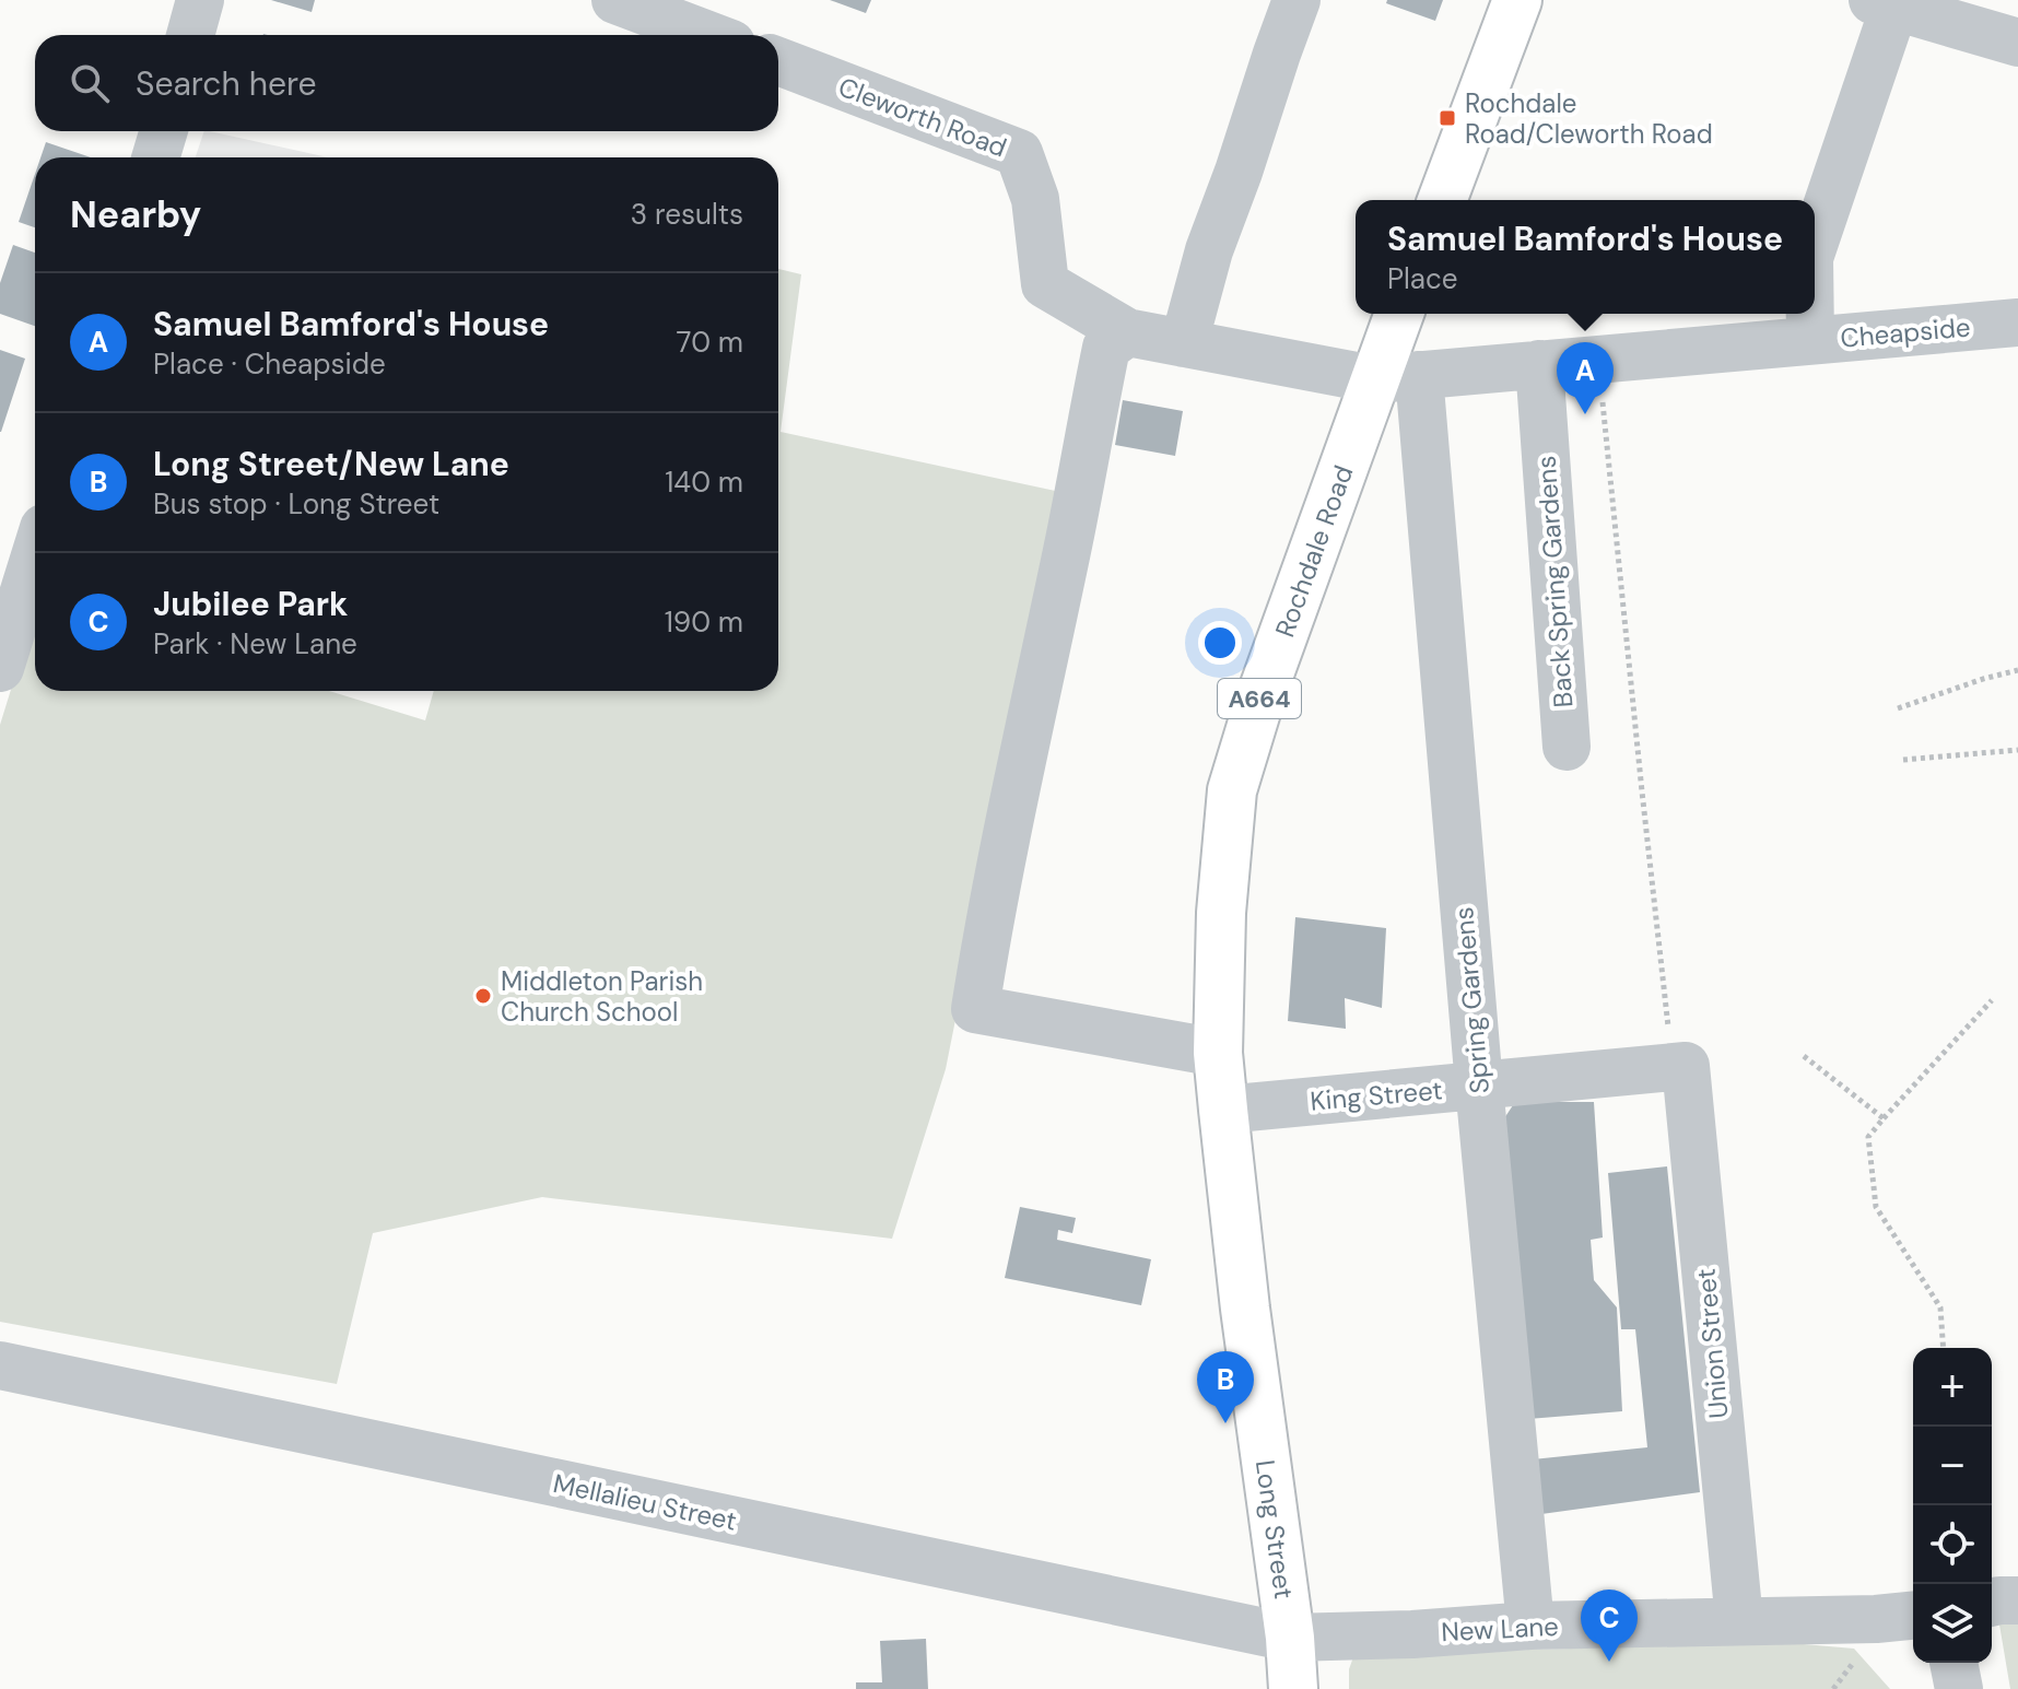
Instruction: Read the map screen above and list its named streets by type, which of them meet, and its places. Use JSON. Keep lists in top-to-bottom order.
{
  "streets": {
    "main road": ["Rochdale Road", "A664", "Long Street"],
    "street": [
      "Cleworth Road",
      "Cheapside",
      "Back Spring Gardens",
      "Spring Gardens",
      "King Street",
      "Union Street",
      "Mellalieu Street",
      "New Lane"
    ]
  },
  "crossings": [
    ["Cleworth Road", "Cheapside"],
    ["Cleworth Road", "Rochdale Road"],
    ["Cleworth Road", "Spring Gardens"],
    ["Cheapside", "Rochdale Road"],
    ["Cheapside", "Back Spring Gardens"],
    ["Cheapside", "Spring Gardens"],
    ["Rochdale Road", "Spring Gardens"],
    ["Rochdale Road", "King Street"],
    ["Rochdale Road", "Long Street"],
    ["Spring Gardens", "King Street"],
    ["Spring Gardens", "New Lane"],
    ["King Street", "Union Street"],
    ["King Street", "Long Street"],
    ["Union Street", "New Lane"],
    ["Mellalieu Street", "Long Street"],
    ["Mellalieu Street", "New Lane"],
    ["Long Street", "New Lane"]
  ],
  "places": {
    "transit": ["Rochdale Road/Cleworth Road"],
    "other": ["Middleton Parish Church School"]
  },
  "page": {
    "search": "Search here",
    "heading": ["Nearby", "3 results"],
    "popup": ["Samuel Bamford's House", "Place"],
    "list": [
      {
        "mark": "A",
        "name": "Samuel Bamford's House",
        "note": "Place · Cheapside",
        "value": "70 m"
      },
      {
        "mark": "B",
        "name": "Long Street/New Lane",
        "note": "Bus stop · Long Street",
        "value": "140 m"
      },
      {
        "mark": "C",
        "name": "Jubilee Park",
        "note": "Park · New Lane",
        "value": "190 m"
      }
    ],
    "pins": ["A", "B", "C"],
    "map_buttons": ["+", "−"]
  }
}
